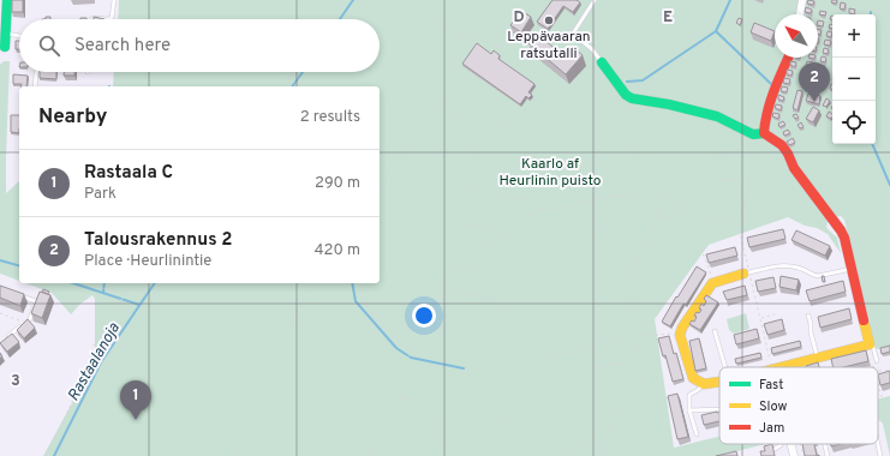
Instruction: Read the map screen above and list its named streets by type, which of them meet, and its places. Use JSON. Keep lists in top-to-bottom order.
{
  "water": ["Rastaalanoja"],
  "parks": ["Kaarlo af Heurlinin puisto"],
  "places": ["Leppävaaran ratsutalli"],
  "legend": ["Fast", "Slow", "Jam"],
  "north": "top left",
  "page": {
    "map_buttons": ["+", "−"],
    "search": "Search here",
    "pins": ["2", "1"],
    "heading": ["Nearby", "2 results"],
    "list": [
      {
        "mark": "1",
        "name": "Rastaala C",
        "note": "Park",
        "value": "290 m"
      },
      {
        "mark": "2",
        "name": "Talousrakennus 2",
        "note": "Place · Heurlinintie",
        "value": "420 m"
      }
    ]
  },
  "grid": {
    "columns": ["D", "E"],
    "rows": ["3"]
  }
}
